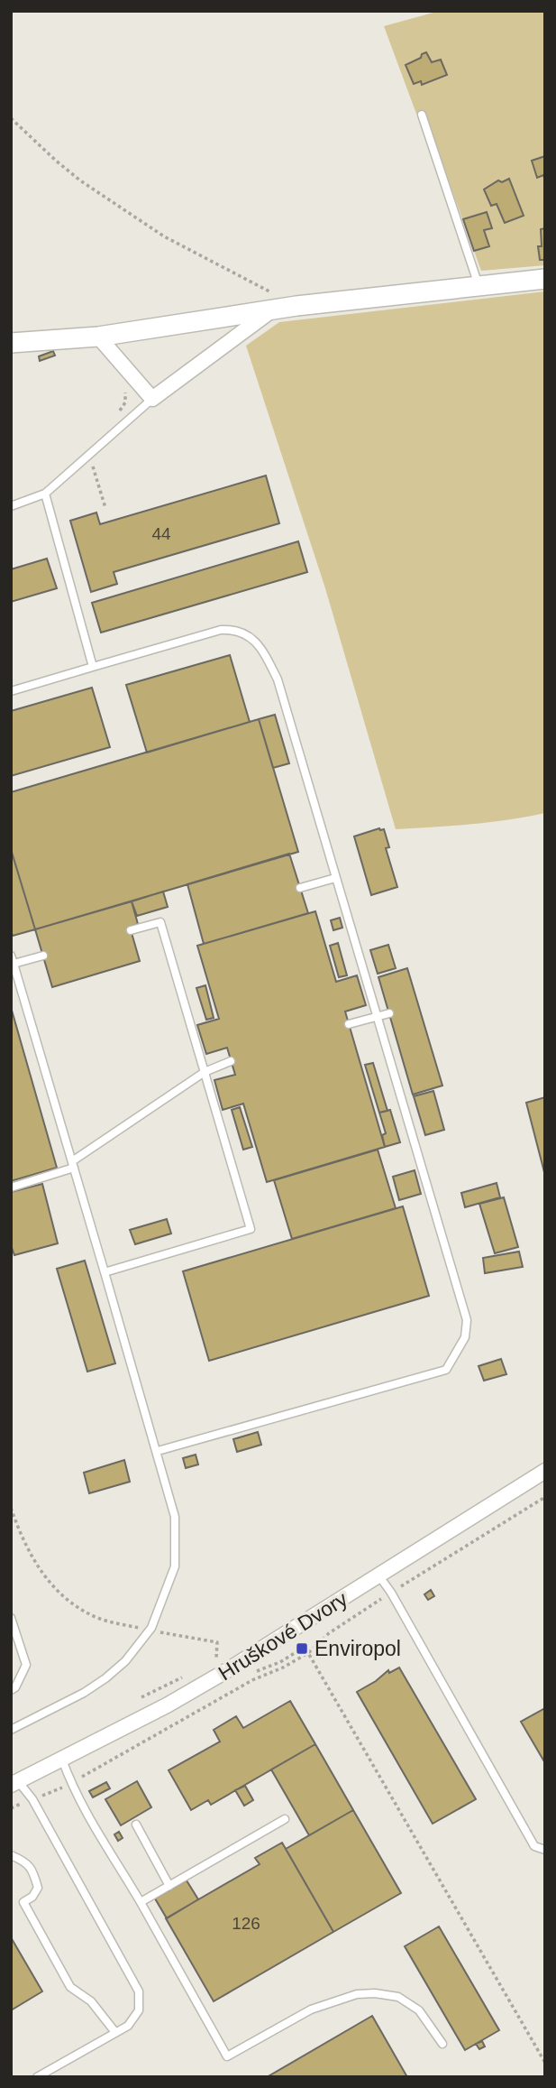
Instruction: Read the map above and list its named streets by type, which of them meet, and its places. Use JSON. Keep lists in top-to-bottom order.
{
  "streets": {
    "street": ["Hruškové Dvory"]
  },
  "places": {
    "transit": ["Enviropol"]
  },
  "house_numbers": ["44", "126"]
}
